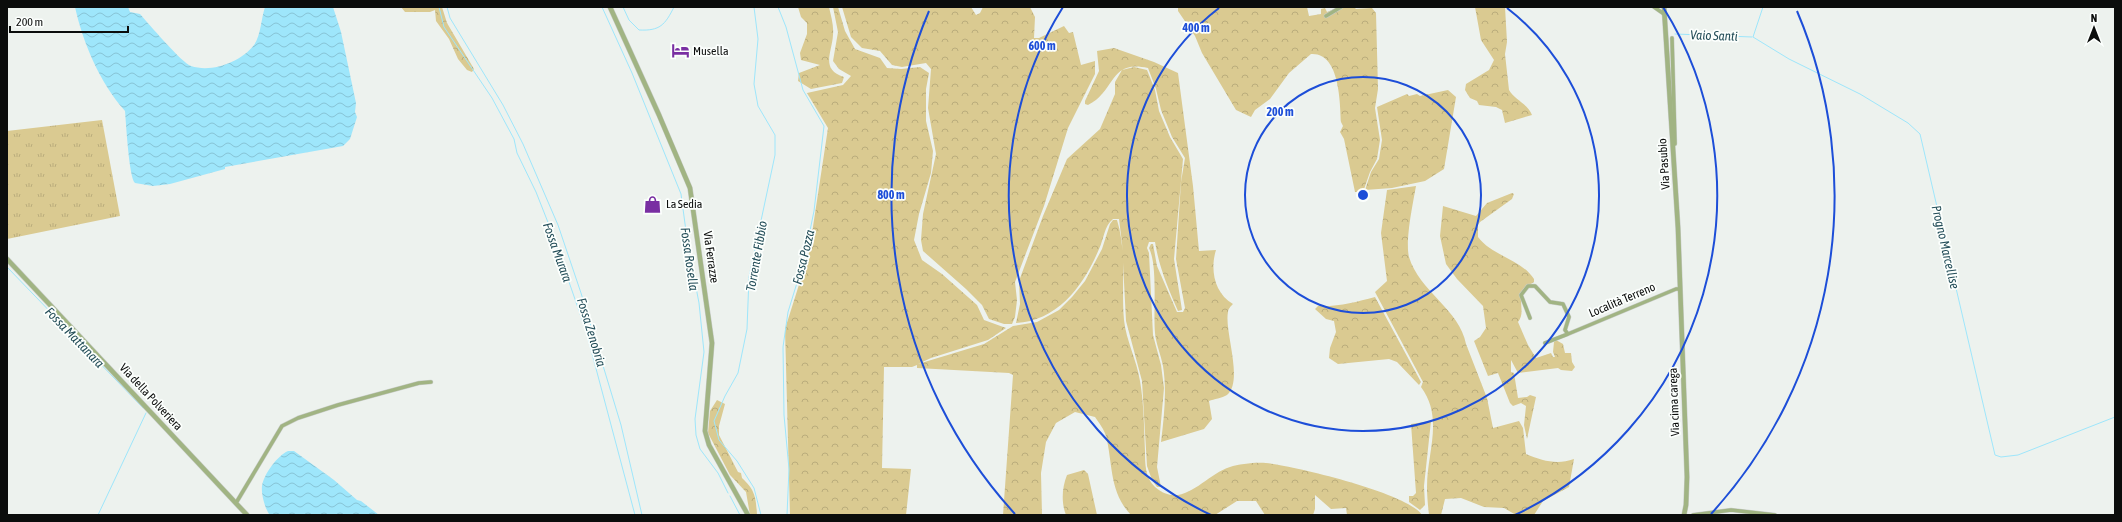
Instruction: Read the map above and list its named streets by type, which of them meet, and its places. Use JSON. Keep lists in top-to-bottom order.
{
  "streets": {
    "street": [
      "Via Pasubio",
      "Via Ferrazze",
      "Località Terreno",
      "Via della Polveriera",
      "Via cima carega"
    ]
  },
  "crossings": [
    ["Via Pasubio", "Località Terreno"],
    ["Via Pasubio", "Via cima carega"],
    ["Località Terreno", "Via cima carega"]
  ],
  "water": [
    "Vaio Santi",
    "Progno Marcellise",
    "Fossa Murara",
    "Torrente Fibbio",
    "Fossa Pozza",
    "Fossa Rosella",
    "Fossa Zenobria",
    "Fossa Mattanara"
  ],
  "places": {
    "hotel": ["Musella"],
    "shop": ["La Sedia"]
  },
  "scale_bar": "200 m",
  "north": "top",
  "rings": [
    "400 m",
    "600 m",
    "200 m",
    "800 m"
  ]
}
